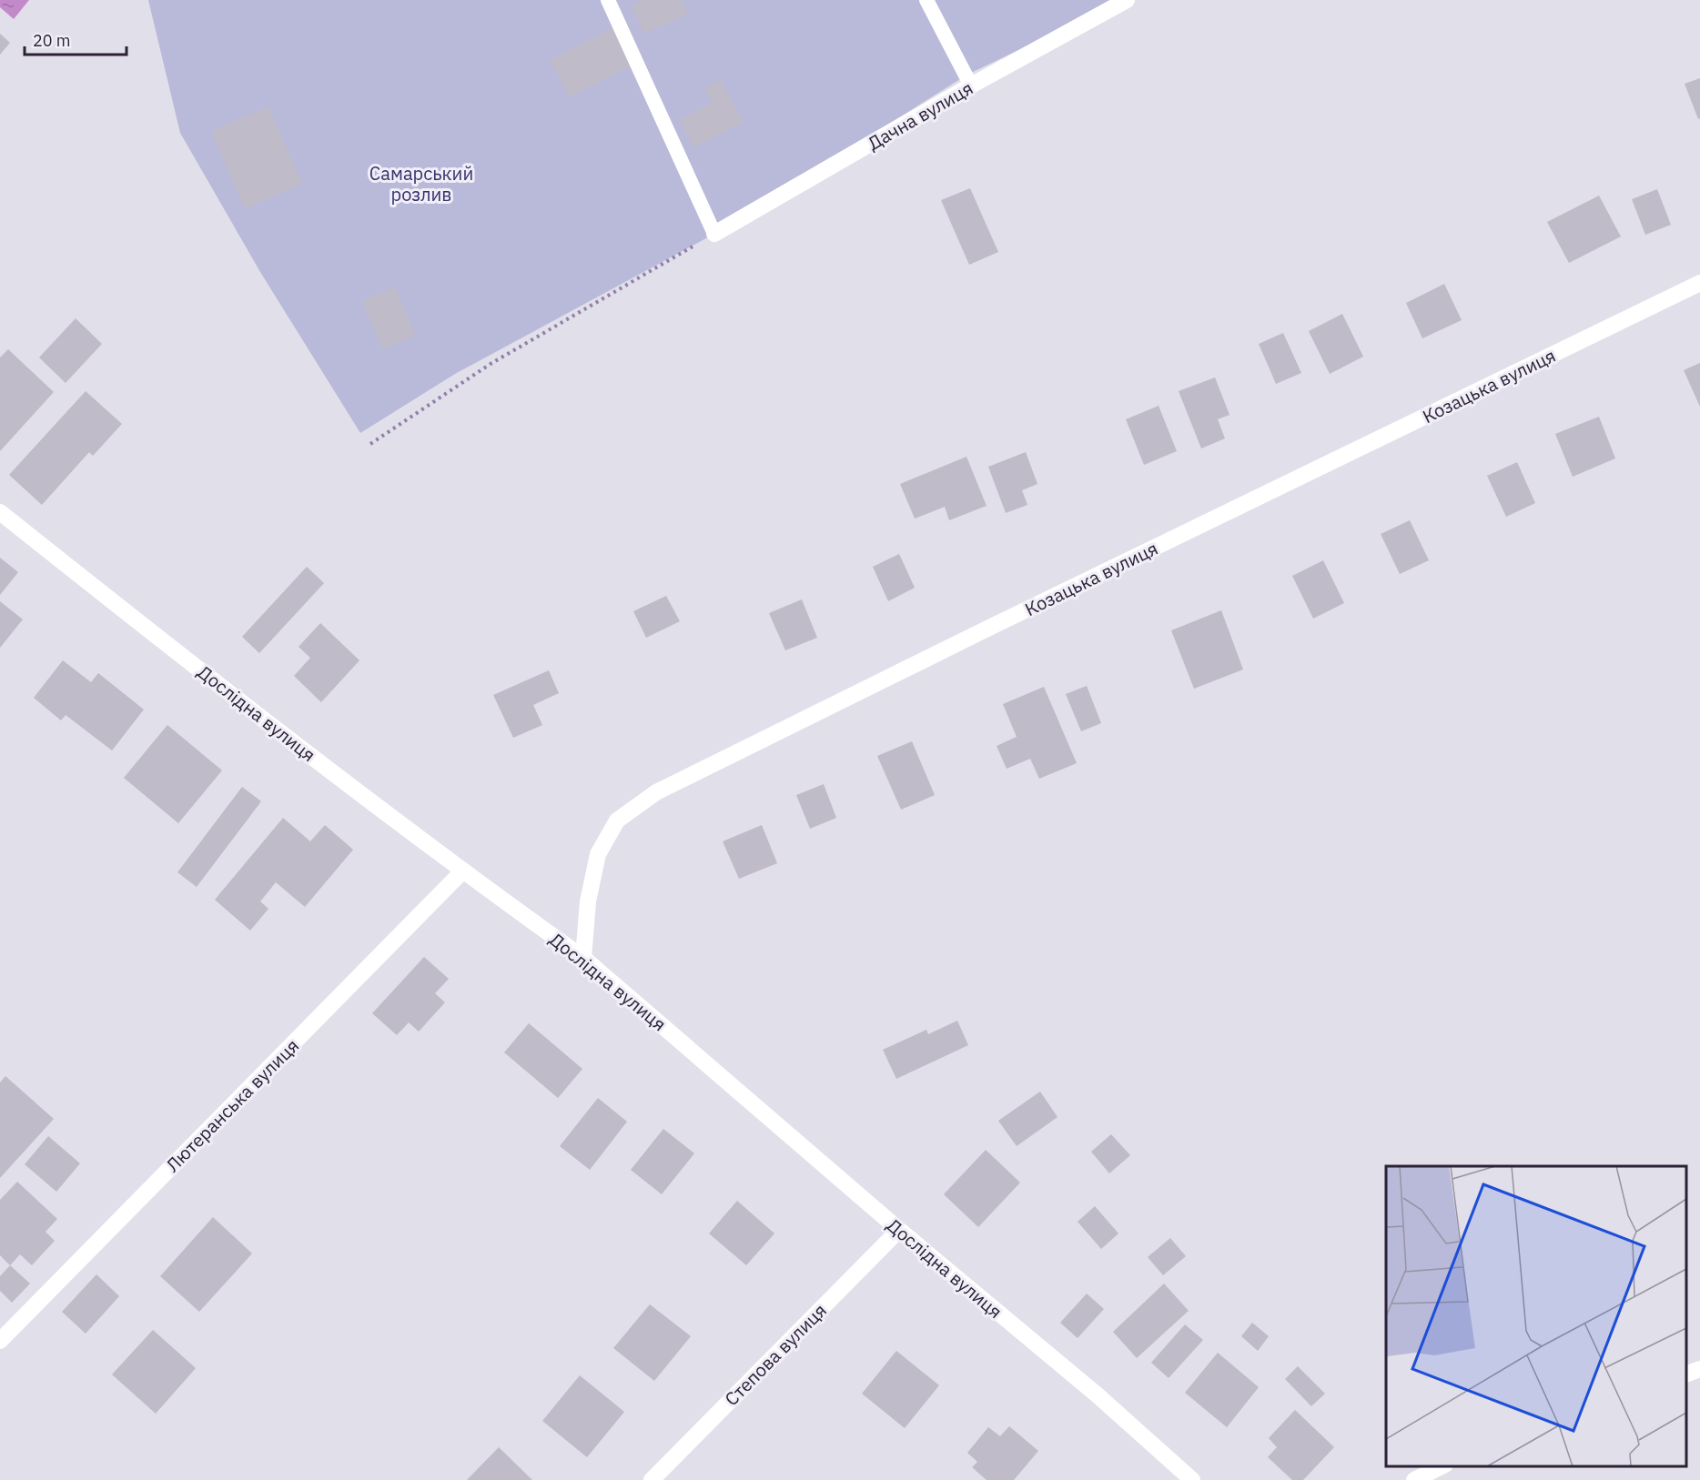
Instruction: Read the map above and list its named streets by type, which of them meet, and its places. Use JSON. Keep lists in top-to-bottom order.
{
  "streets": {
    "street": [
      "Дачна вулиця",
      "Козацька вулиця",
      "Дослідна вулиця",
      "Лютеранська вулиця",
      "Степова вулиця"
    ]
  },
  "crossings": [
    ["Козацька вулиця", "Дослідна вулиця"],
    ["Дослідна вулиця", "Лютеранська вулиця"],
    ["Дослідна вулиця", "Степова вулиця"]
  ],
  "parks": ["Самарський розлив"],
  "scale_bar": "20 m"
}
